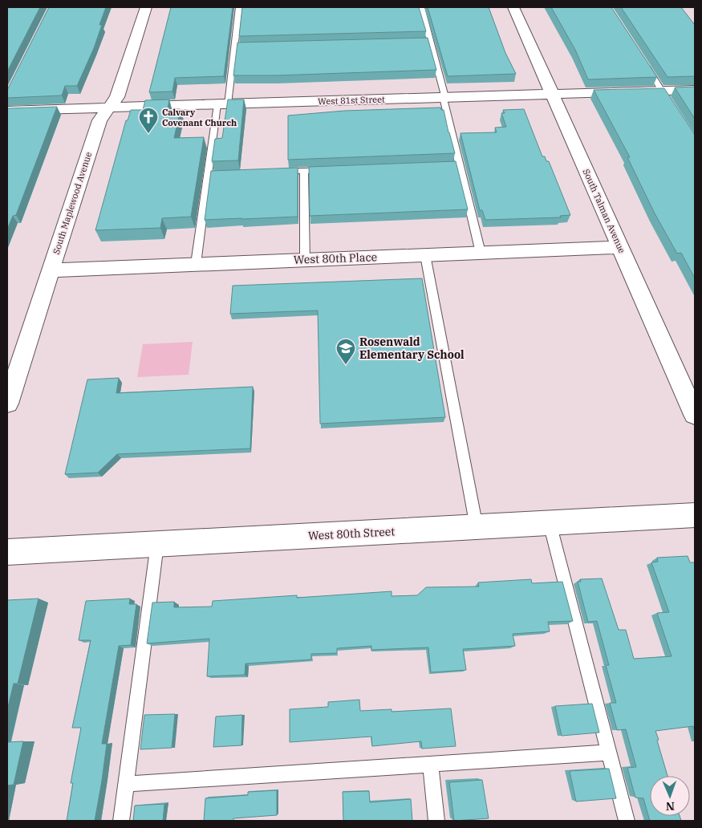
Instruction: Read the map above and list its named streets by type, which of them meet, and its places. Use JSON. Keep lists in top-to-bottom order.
{
  "streets": {
    "street": [
      "West 81st Street",
      "South Maplewood Avenue",
      "South Talman Avenue",
      "West 80th Place",
      "West 80th Street"
    ]
  },
  "crossings": [
    ["West 81st Street", "South Maplewood Avenue"],
    ["West 81st Street", "South Talman Avenue"],
    ["South Maplewood Avenue", "West 80th Place"],
    ["South Talman Avenue", "West 80th Place"]
  ],
  "places": {
    "church": ["Calvary Covenant Church"],
    "school or university": ["Rosenwald Elementary School"]
  },
  "north": "bottom"
}
